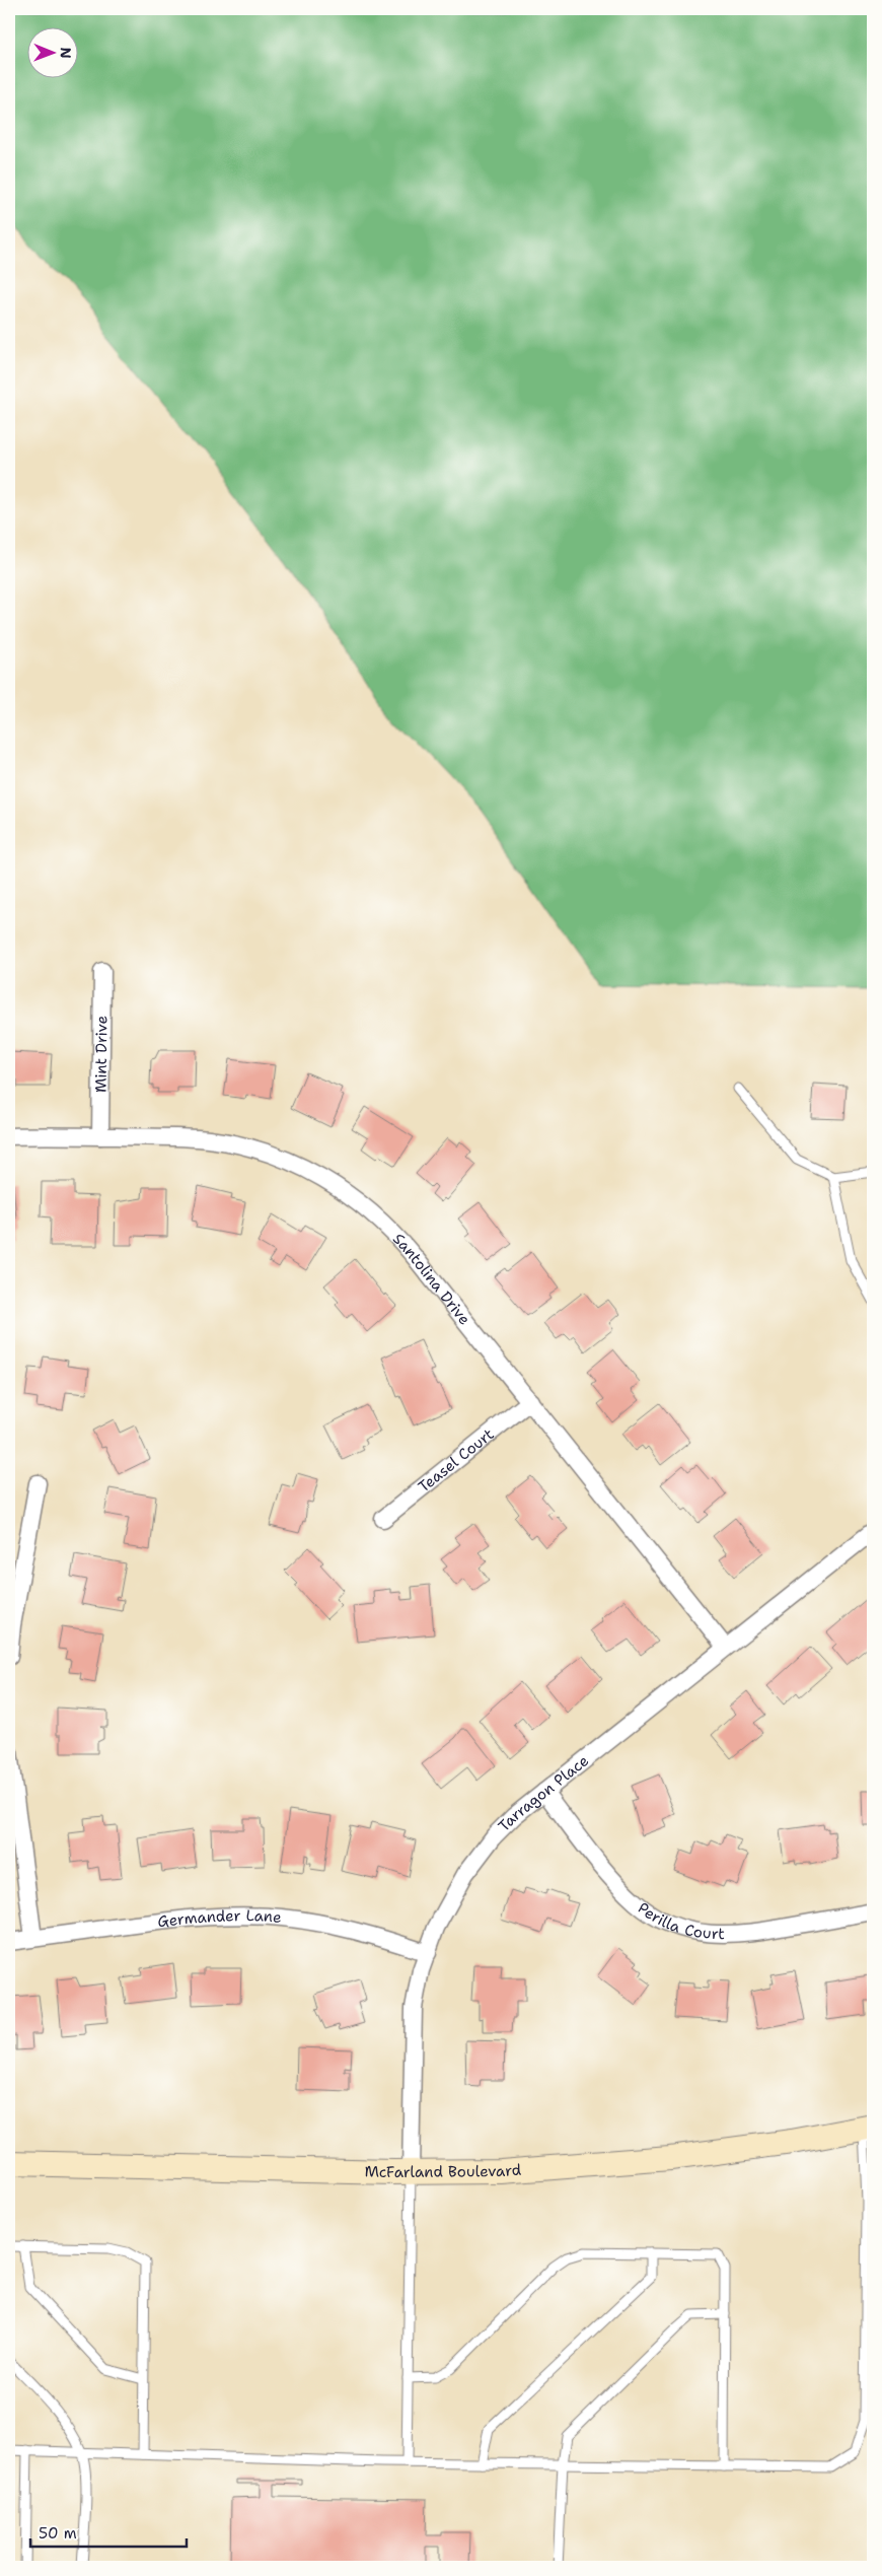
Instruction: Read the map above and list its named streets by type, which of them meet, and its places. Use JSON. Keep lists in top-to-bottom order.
{
  "streets": {
    "street": [
      "Mint Drive",
      "Santolina Drive",
      "Teasel Court",
      "Tarragon Place",
      "Perilla Court",
      "Germander Lane",
      "McFarland Boulevard"
    ]
  },
  "crossings": [
    ["Mint Drive", "Santolina Drive"],
    ["Santolina Drive", "Teasel Court"],
    ["Santolina Drive", "Tarragon Place"],
    ["Tarragon Place", "Perilla Court"],
    ["Tarragon Place", "Germander Lane"],
    ["Tarragon Place", "McFarland Boulevard"]
  ],
  "scale_bar": "50 m",
  "north": "right"
}
